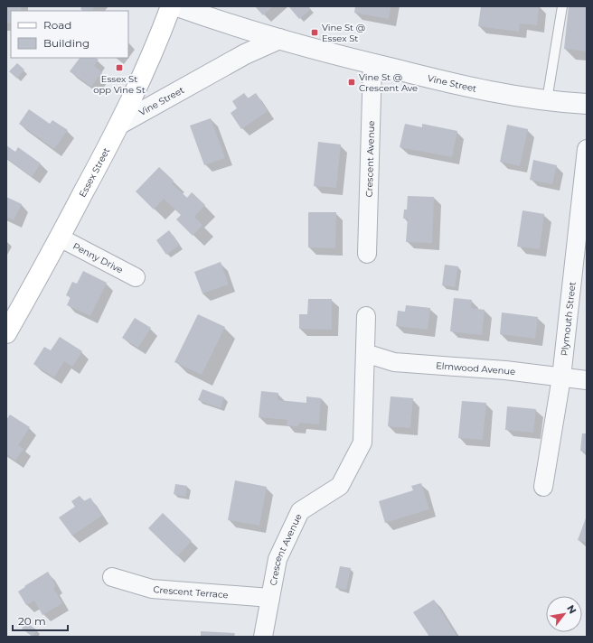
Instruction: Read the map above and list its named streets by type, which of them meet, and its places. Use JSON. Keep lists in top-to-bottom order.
{
  "streets": {
    "main road": ["Essex Street"],
    "street": [
      "Vine Street",
      "Crescent Avenue",
      "Penny Drive",
      "Plymouth Street",
      "Elmwood Avenue",
      "Crescent Terrace"
    ]
  },
  "crossings": [
    ["Vine Street", "Crescent Avenue"],
    ["Vine Street", "Essex Street"],
    ["Crescent Avenue", "Elmwood Avenue"],
    ["Crescent Avenue", "Crescent Terrace"],
    ["Essex Street", "Penny Drive"],
    ["Plymouth Street", "Elmwood Avenue"]
  ],
  "places": {
    "transit": ["Vine St @ Essex St", "Essex St opp Vine St", "Vine St @ Crescent Ave"]
  },
  "legend": ["Road", "Building"],
  "scale_bar": "20 m",
  "north": "top right"
}
